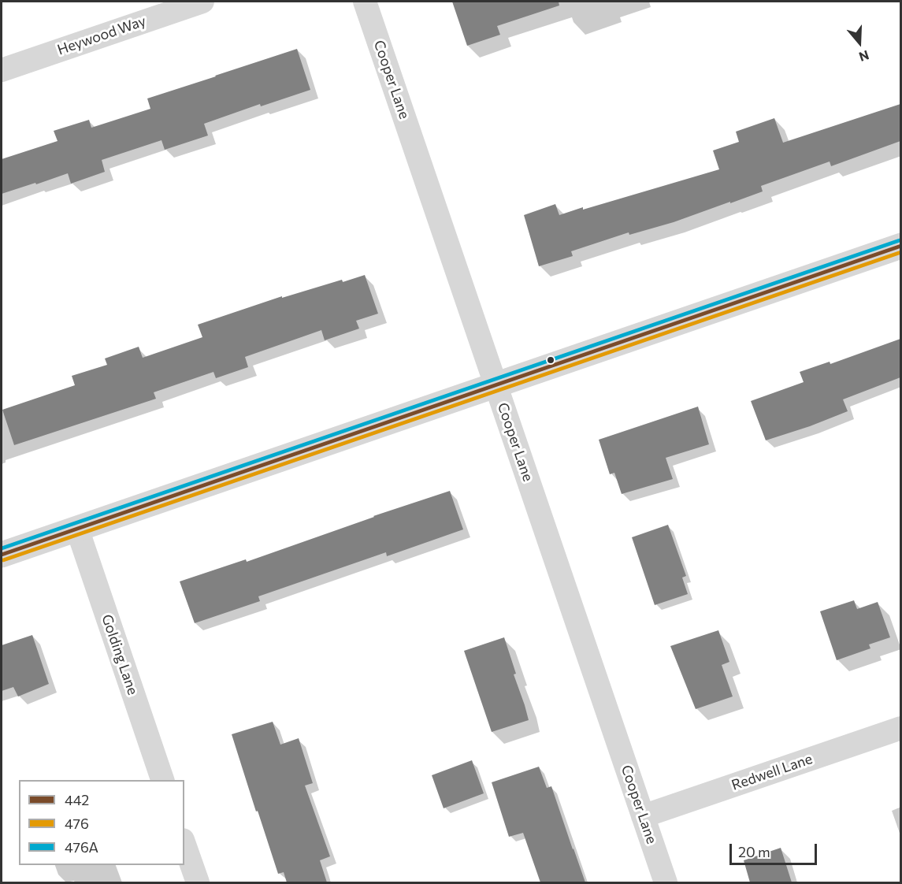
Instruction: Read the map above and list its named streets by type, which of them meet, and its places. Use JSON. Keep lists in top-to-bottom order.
{
  "streets": {
    "street": [
      "Heywood Way",
      "Cooper Lane",
      "Golding Lane",
      "Redwell Lane"
    ]
  },
  "crossings": [
    ["Cooper Lane", "Redwell Lane"]
  ],
  "lines": ["transit line 476A", "transit line 442", "transit line 476"],
  "legend": ["442", "476", "476A"],
  "scale_bar": "20 m",
  "north": "bottom"
}
